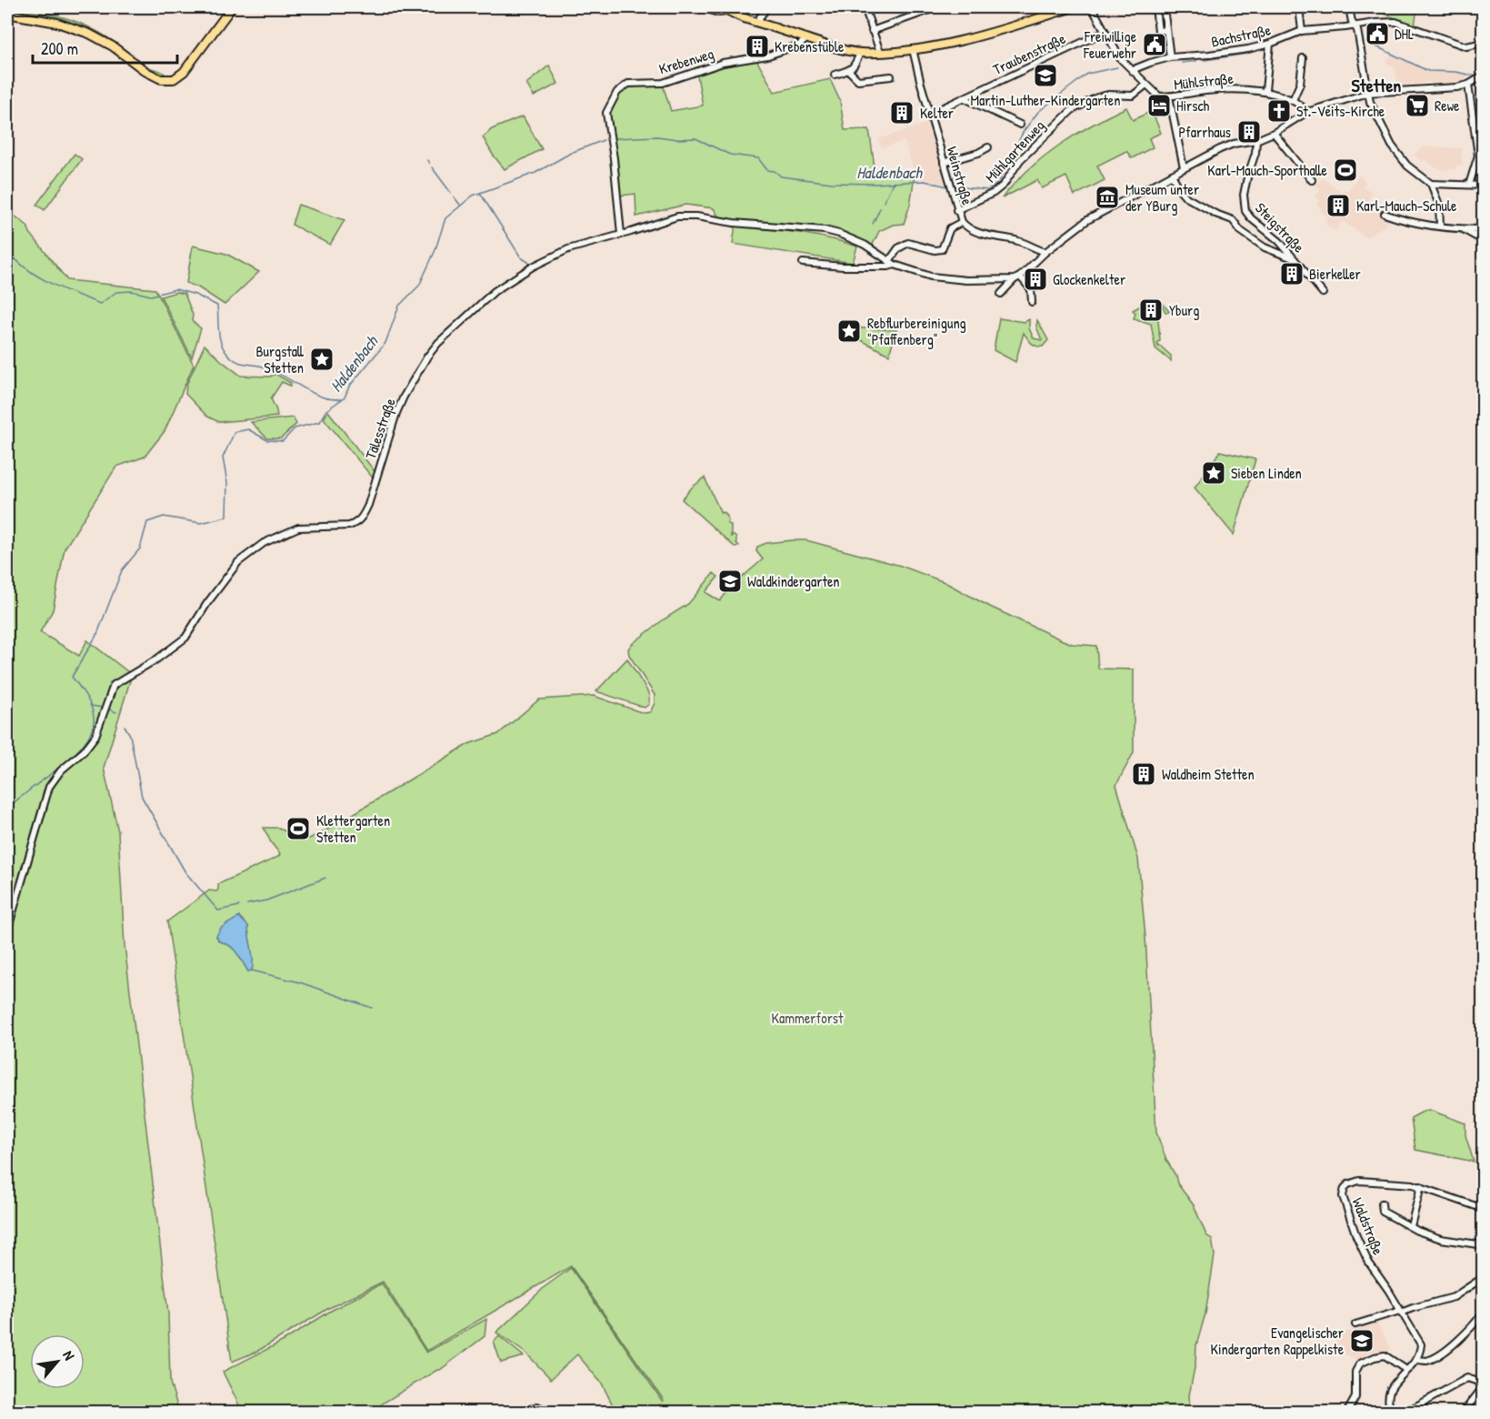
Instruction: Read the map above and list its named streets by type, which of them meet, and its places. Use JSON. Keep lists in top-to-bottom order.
{
  "streets": {
    "street": [
      "Bachstraße",
      "Traubenstraße",
      "Krebenweg",
      "Mühlstraße",
      "Mühlgartenweg",
      "Weinstraße",
      "Steigstraße",
      "Tälesstraße",
      "Waldstraße"
    ]
  },
  "crossings": [
    ["Bachstraße", "Mühlstraße"],
    ["Traubenstraße", "Mühlstraße"],
    ["Traubenstraße", "Weinstraße"],
    ["Krebenweg", "Tälesstraße"],
    ["Mühlstraße", "Mühlgartenweg"],
    ["Mühlgartenweg", "Weinstraße"]
  ],
  "districts": ["Stetten"],
  "water": ["Haldenbach"],
  "parks": ["Kammerforst"],
  "places": {
    "public building": ["DHL", "Freiwillige Feuerwehr"],
    "building": [
      "Krebenstüble",
      "Kelter",
      "Pfarrhaus",
      "Karl-Mauch-Schule",
      "Bierkeller",
      "Glockenkelter",
      "Yburg",
      "Waldheim Stetten"
    ],
    "school or university": ["Martin-Luther-Kindergarten", "Waldkindergarten", "Evangelischer Kindergarten Rappelkiste"],
    "hotel": ["Hirsch"],
    "supermarket": ["Rewe"],
    "church": ["St.-Veits-Kirche"],
    "sports": ["Karl-Mauch-Sporthalle", "Klettergarten Stetten"],
    "museum": ["Museum unter der YBurg"],
    "place": ["Rebflurbereinigung \"Pfaffenberg\"", "Burgstall Stetten", "Sieben Linden"]
  },
  "scale_bar": "200 m",
  "north": "top right"
}
